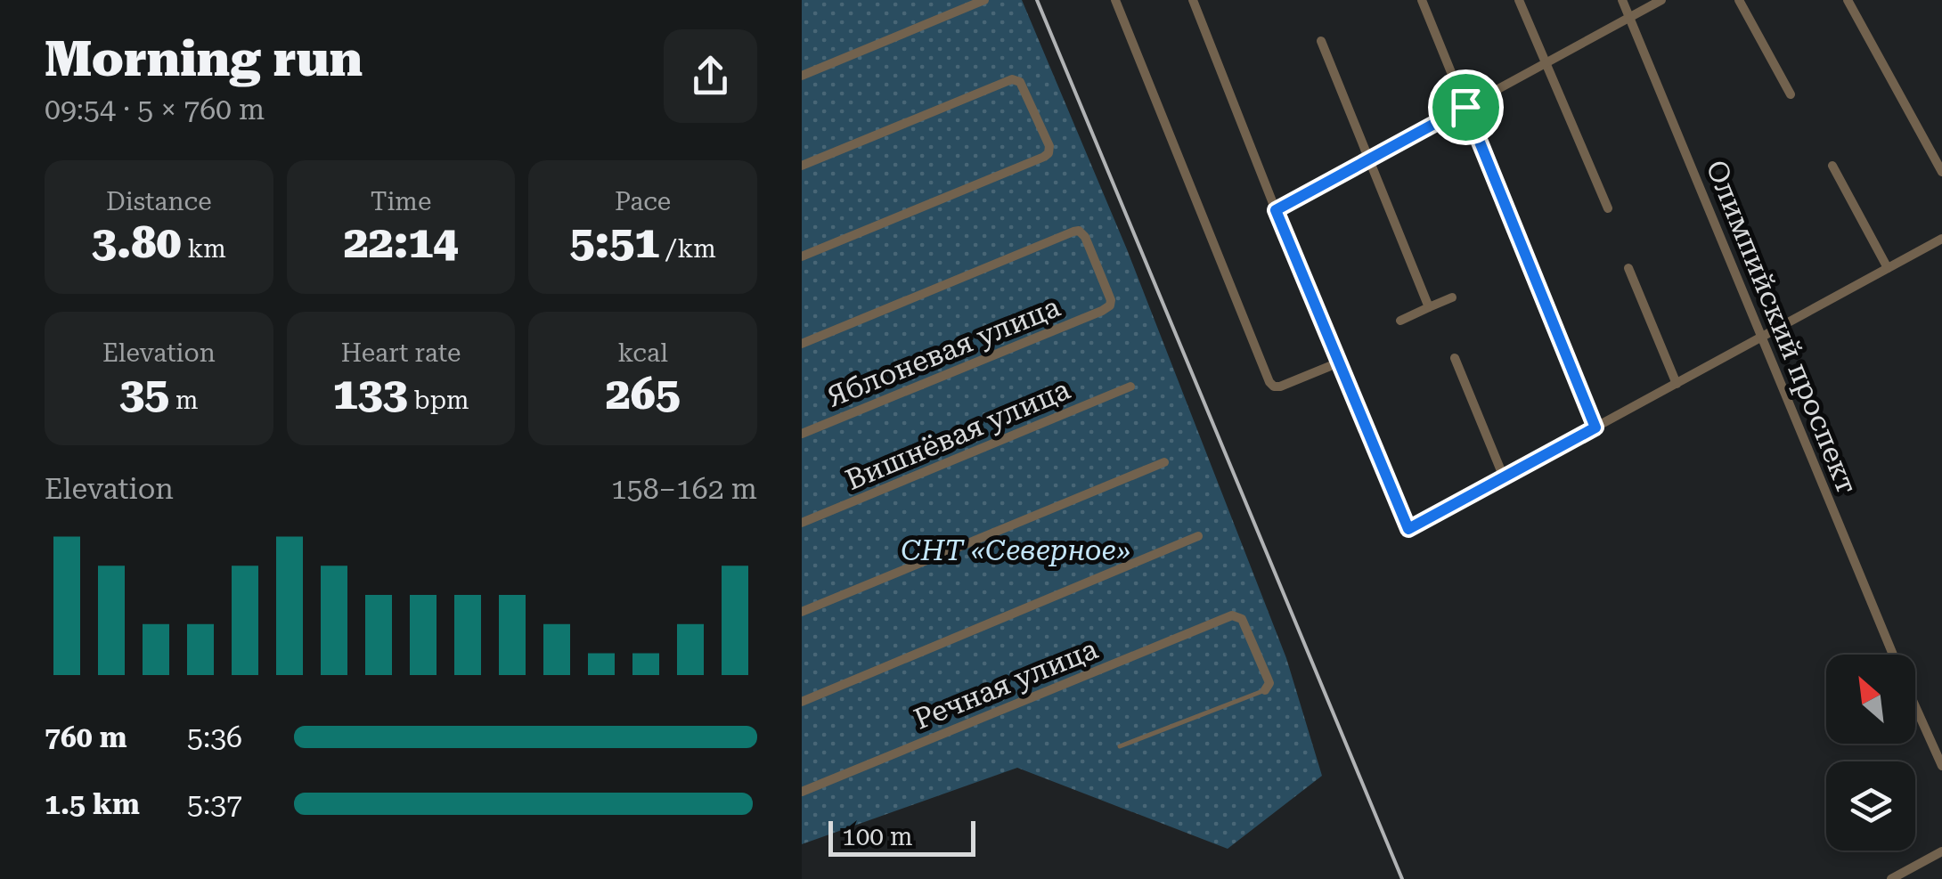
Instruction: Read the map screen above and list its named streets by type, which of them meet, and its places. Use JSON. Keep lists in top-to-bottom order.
{
  "streets": {
    "street": [
      "Олимпийский проспект",
      "Яблоневая улица",
      "Вишнёвая улица",
      "Речная улица"
    ]
  },
  "parks": ["СНТ «Северное»"],
  "scale_bar": "100 m",
  "north": "top left",
  "page": {
    "heading": ["Morning run", "09:54 · 5 × 760 m"],
    "stats": [
      ["Distance", "3.80 km"],
      ["Time", "22:14"],
      ["Pace", "5:51 /km"],
      ["Elevation", "35 m"],
      ["Heart rate", "133 bpm"],
      ["kcal", "265"]
    ],
    "chart": ["Elevation", "158–162 m"],
    "list": [
      {
        "name": "760 m",
        "note": "5:36"
      },
      {
        "name": "1.5 km",
        "note": "5:37"
      }
    ],
    "scale": "100 m"
  }
}
